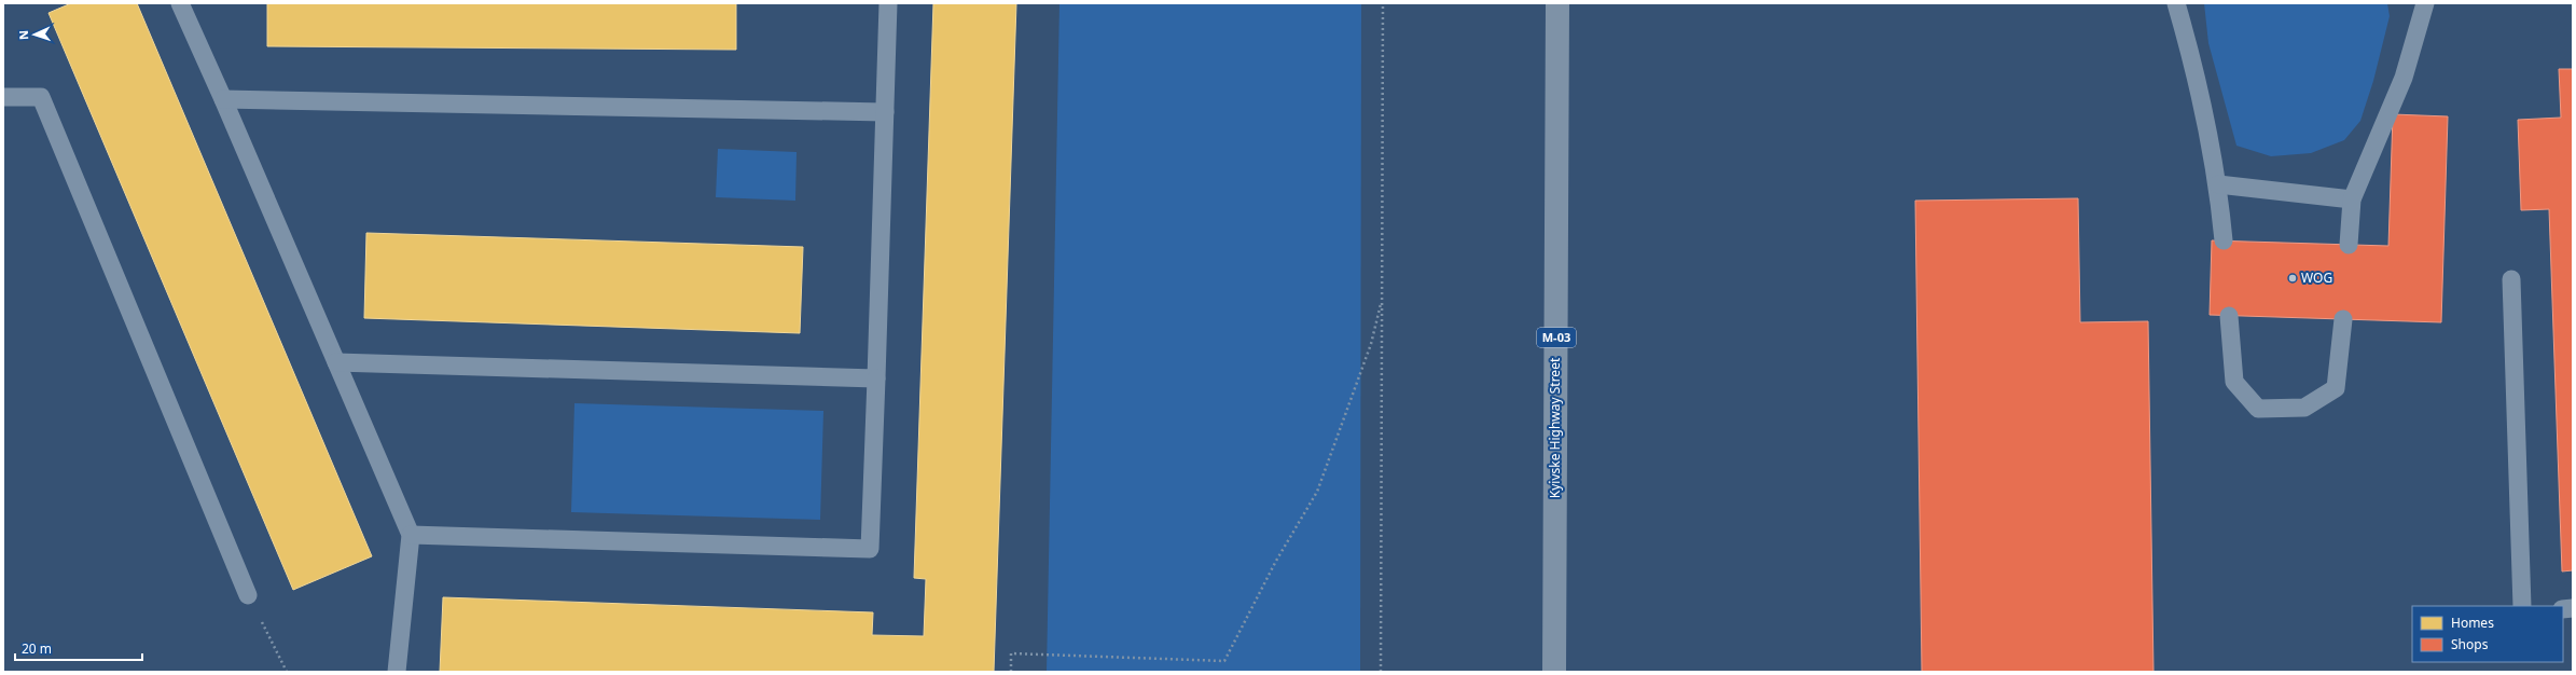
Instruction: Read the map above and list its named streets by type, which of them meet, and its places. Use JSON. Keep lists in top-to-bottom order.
{
  "streets": {
    "highway": ["М-03", "Kyivske Highway Street"]
  },
  "places": ["WOG"],
  "legend": ["Homes", "Shops"],
  "scale_bar": "20 m",
  "north": "left"
}
